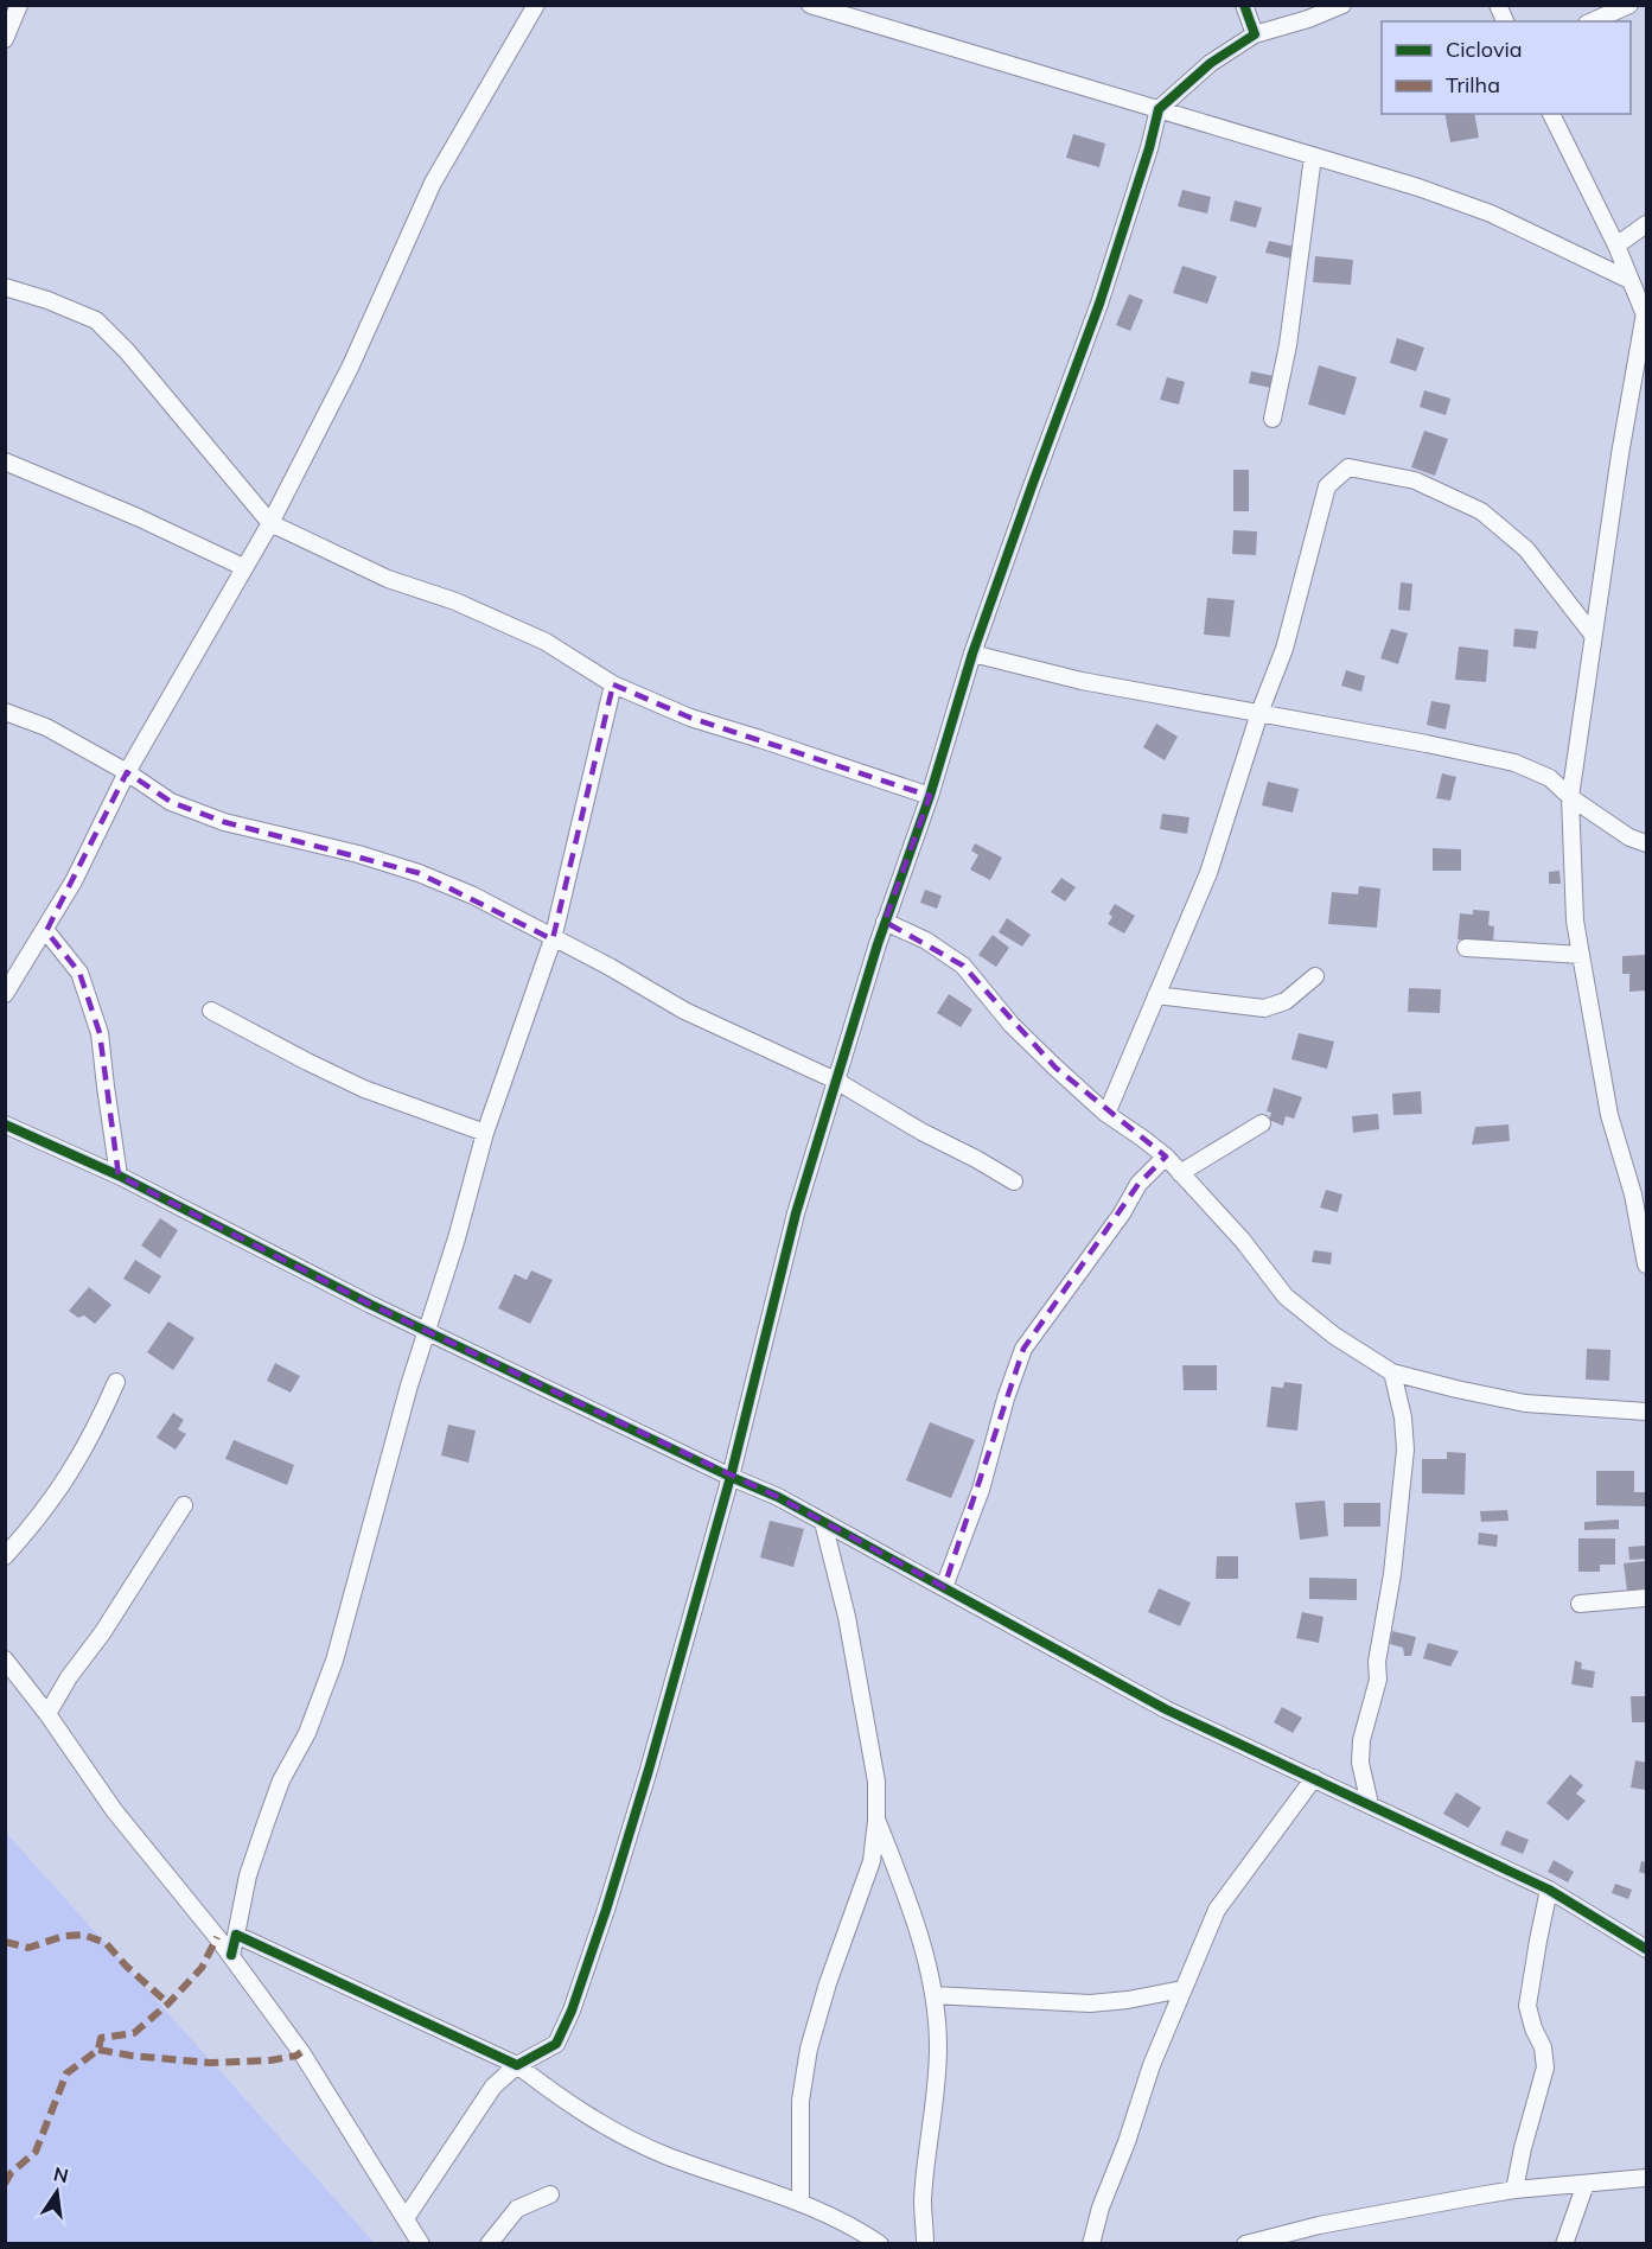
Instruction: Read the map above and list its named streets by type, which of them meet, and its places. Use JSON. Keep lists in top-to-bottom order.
{
  "legend": ["Ciclovia", "Trilha"],
  "north": "top"
}
